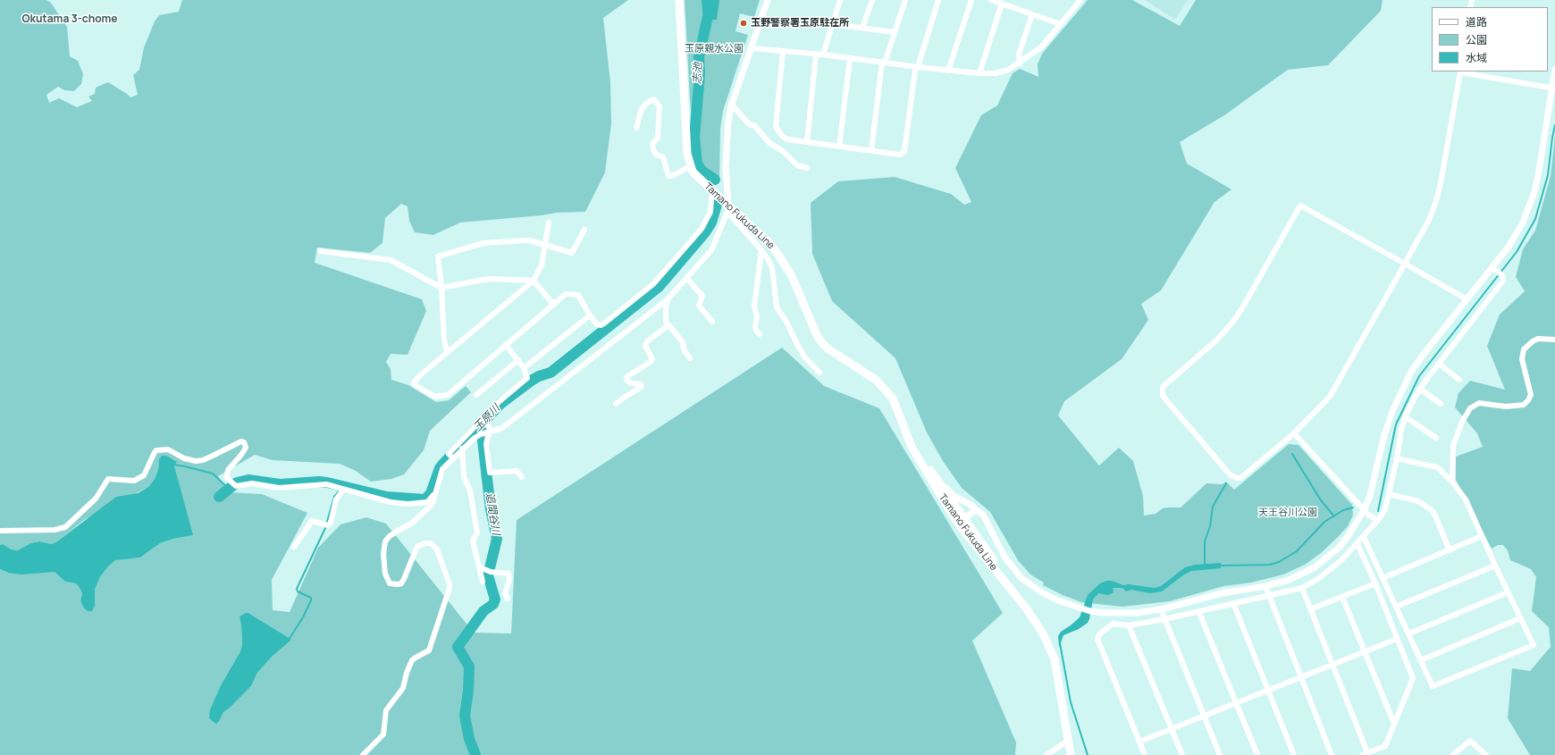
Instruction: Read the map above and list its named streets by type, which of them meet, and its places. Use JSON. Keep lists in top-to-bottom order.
{
  "streets": {
    "main road": ["Tamano Fukuda Line"]
  },
  "districts": ["Okutama 3-chome"],
  "water": ["志池", "玉原川", "追間谷川"],
  "parks": ["玉原親水公園", "天王谷川公園"],
  "places": ["玉野警察署玉原駐在所"],
  "legend": ["道路", "公園", "水域"]
}
